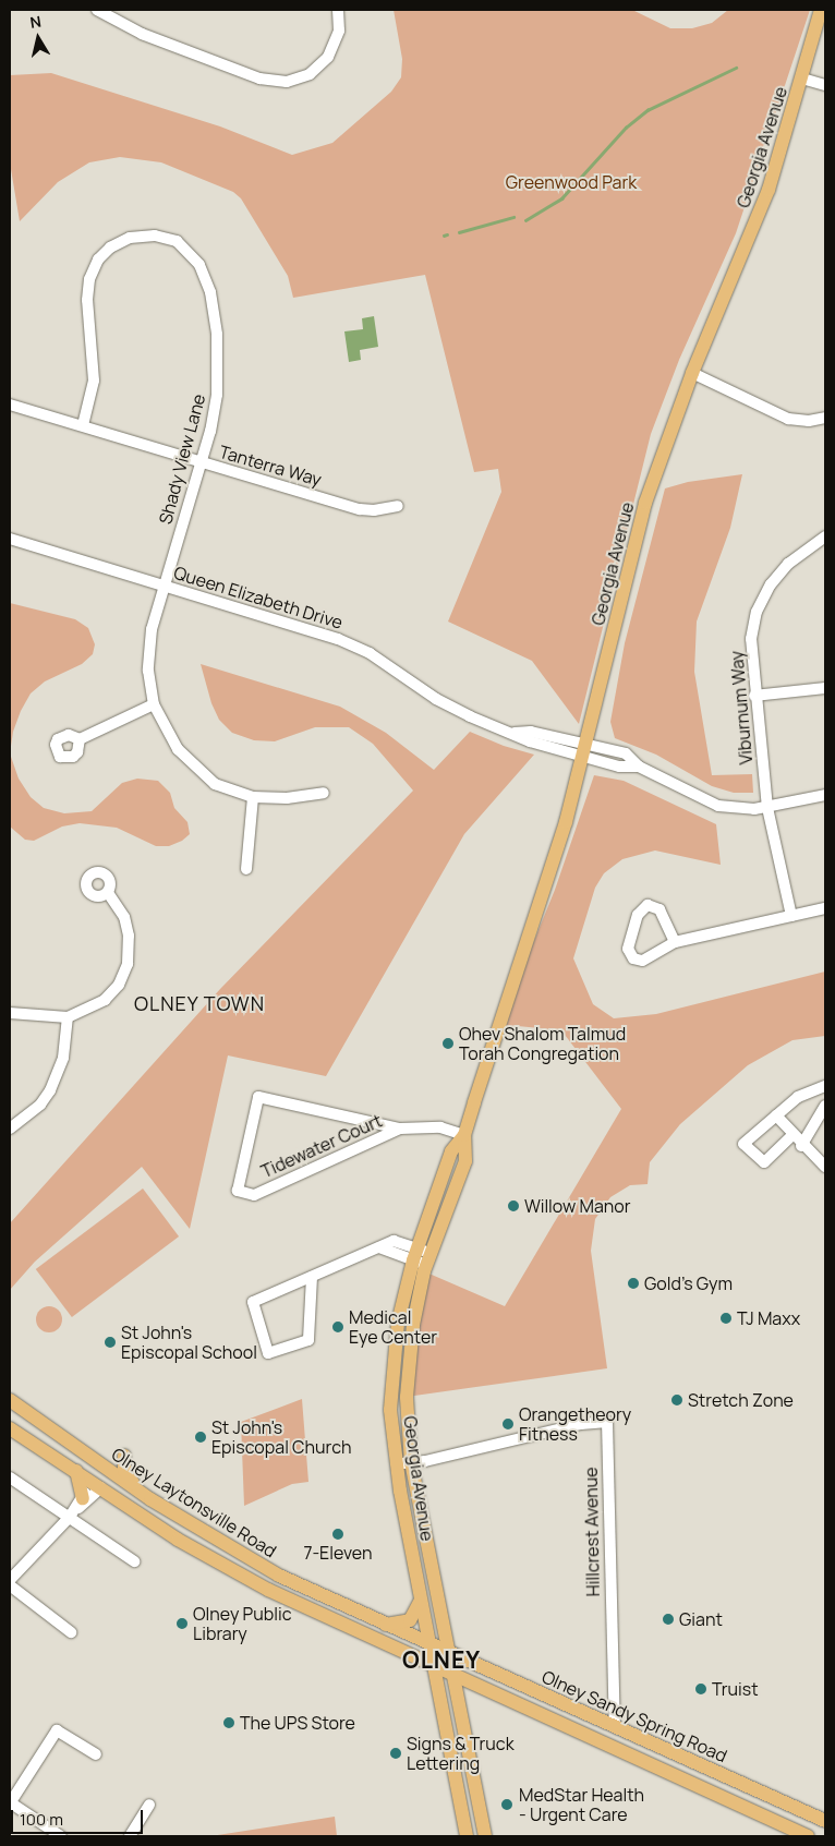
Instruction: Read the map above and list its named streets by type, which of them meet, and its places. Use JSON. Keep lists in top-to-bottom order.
{
  "streets": {
    "main road": ["Georgia Avenue", "Olney Laytonsville Road", "Olney Sandy Spring Road"],
    "street": [
      "Shady View Lane",
      "Tanterra Way",
      "Queen Elizabeth Drive",
      "Viburnum Way",
      "Tidewater Court",
      "Hillcrest Avenue"
    ]
  },
  "crossings": [
    ["Georgia Avenue", "Queen Elizabeth Drive"],
    ["Georgia Avenue", "Tidewater Court"],
    ["Georgia Avenue", "Olney Laytonsville Road"],
    ["Georgia Avenue", "Hillcrest Avenue"],
    ["Georgia Avenue", "Olney Sandy Spring Road"],
    ["Shady View Lane", "Tanterra Way"],
    ["Shady View Lane", "Queen Elizabeth Drive"],
    ["Queen Elizabeth Drive", "Viburnum Way"],
    ["Olney Laytonsville Road", "Olney Sandy Spring Road"],
    ["Hillcrest Avenue", "Olney Sandy Spring Road"]
  ],
  "districts": ["OLNEY TOWN", "OLNEY"],
  "parks": ["Greenwood Park"],
  "places": [
    "Ohev Shalom Talmud Torah Congregation",
    "Willow Manor",
    "Gold's Gym",
    "TJ Maxx",
    "Medical Eye Center",
    "St John's Episcopal School",
    "Stretch Zone",
    "Orangetheory Fitness",
    "St John's Episcopal Church",
    "7-Eleven",
    "Giant",
    "Olney Public Library",
    "Truist",
    "The UPS Store",
    "Signs & Truck Lettering",
    "MedStar Health - Urgent Care"
  ],
  "scale_bar": "100 m",
  "north": "top"
}
